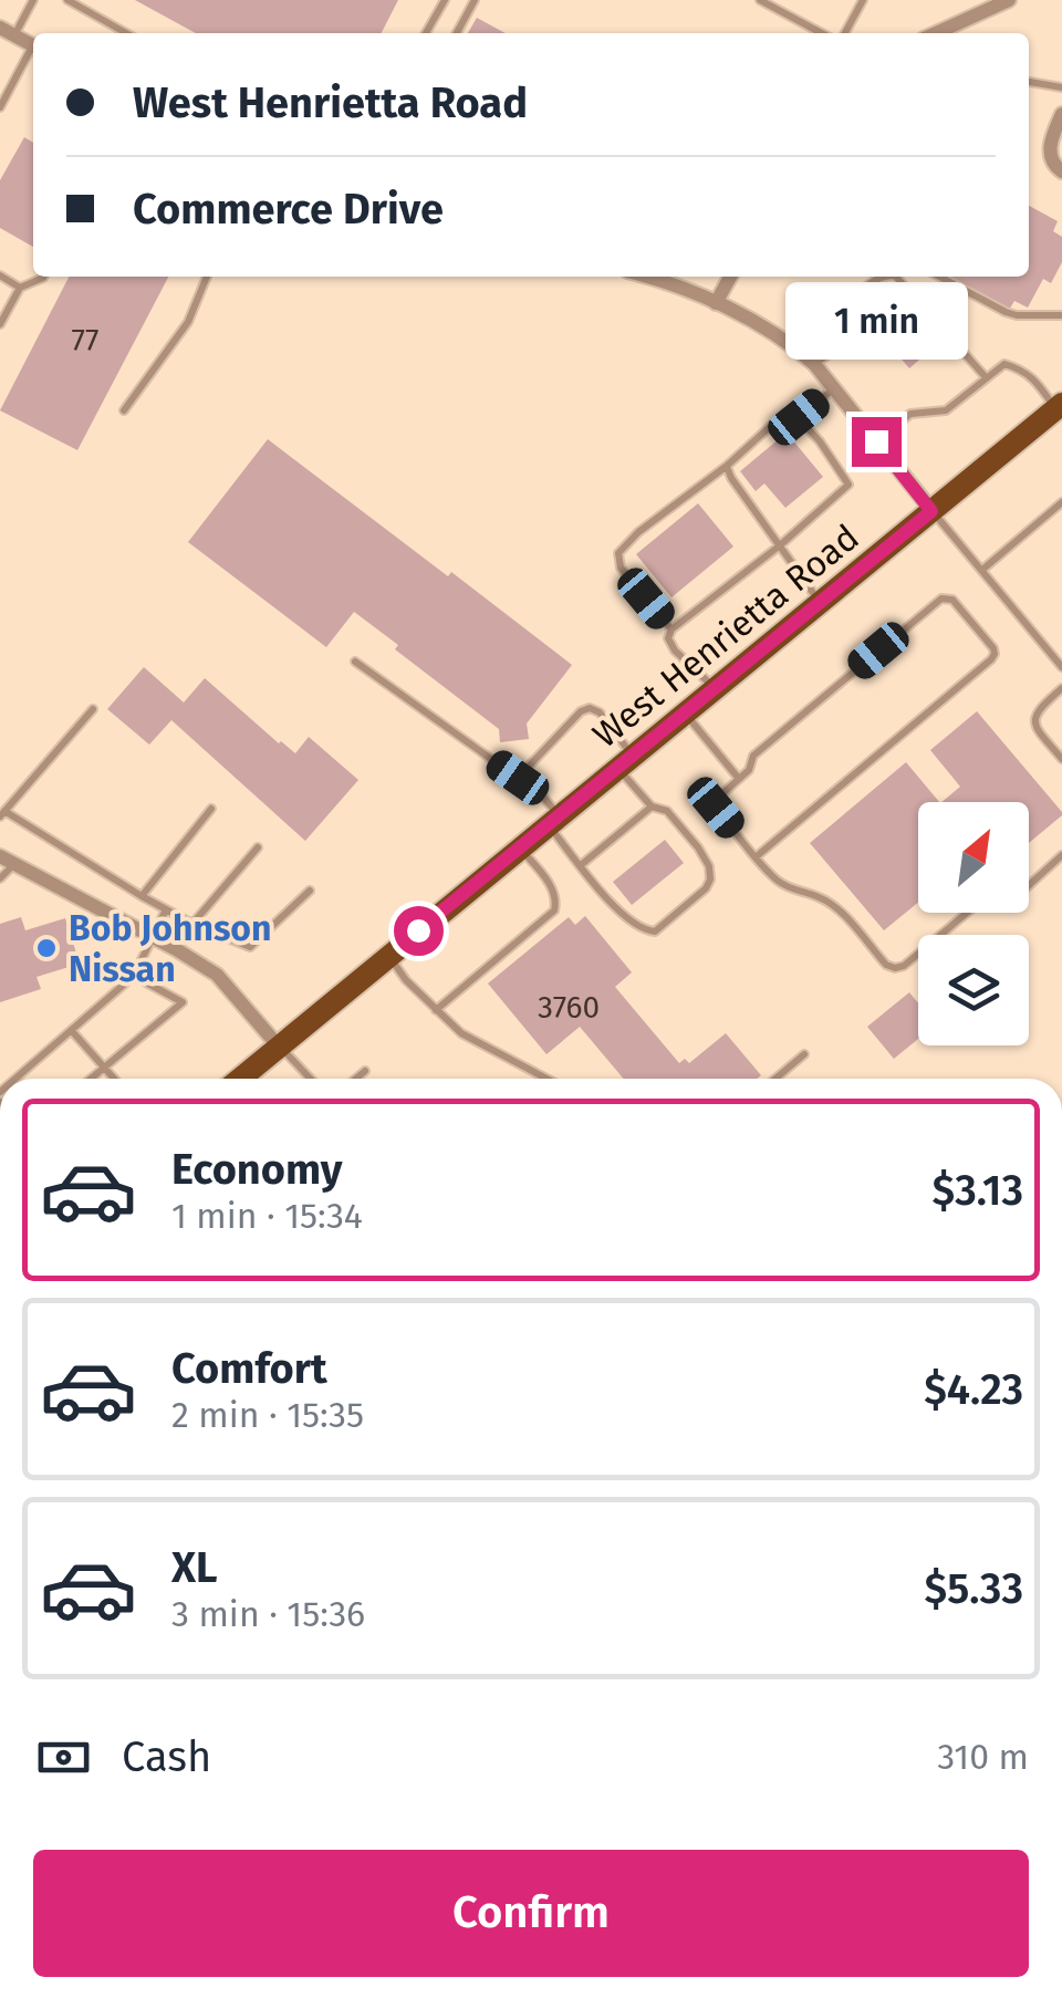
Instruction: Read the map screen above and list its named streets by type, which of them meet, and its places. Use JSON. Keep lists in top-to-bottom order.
{
  "streets": {
    "main road": ["West Henrietta Road"]
  },
  "places": ["Bob Johnson Nissan"],
  "house_numbers": ["77", "3760"],
  "north": "top right",
  "page": {
    "banner": ["West Henrietta Road", "Commerce Drive"],
    "bubble": "1 min",
    "list": [
      {
        "name": "Economy",
        "note": "1 min · 15:34",
        "value": "$3.13"
      },
      {
        "name": "Comfort",
        "note": "2 min · 15:35",
        "value": "$4.23"
      },
      {
        "name": "XL",
        "note": "3 min · 15:36",
        "value": "$5.33"
      }
    ],
    "pay": ["Cash", "310 m"],
    "buttons": "Confirm"
  }
}
